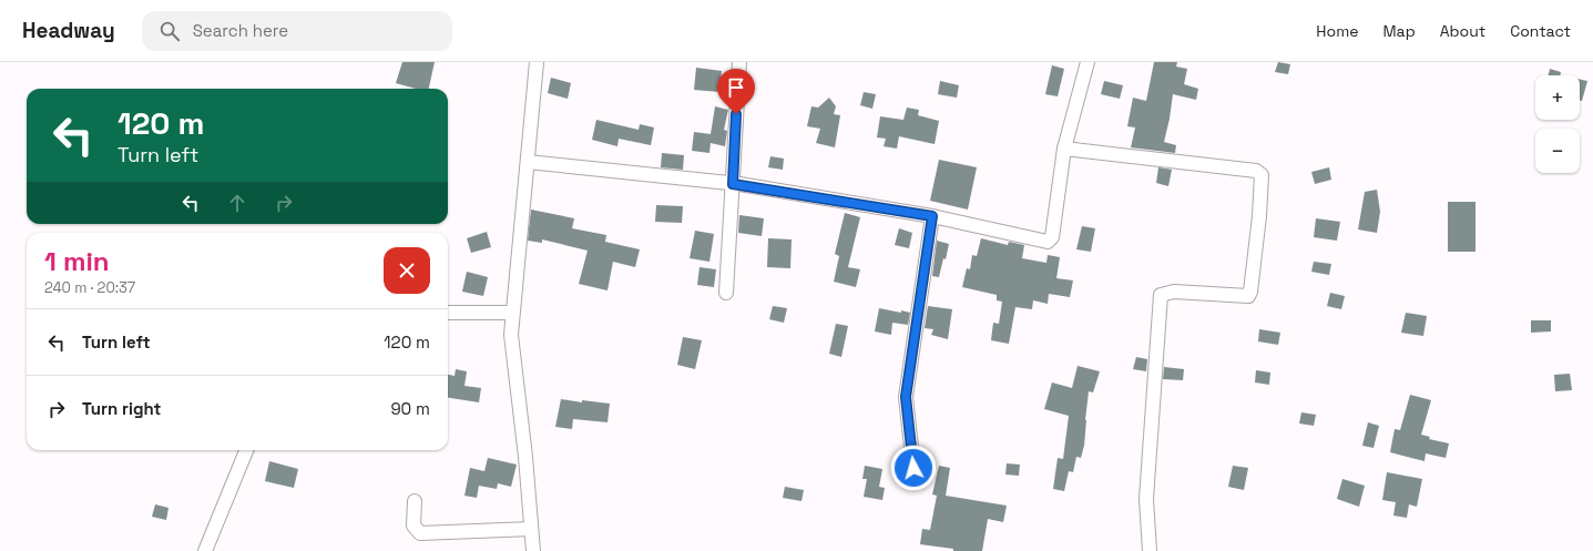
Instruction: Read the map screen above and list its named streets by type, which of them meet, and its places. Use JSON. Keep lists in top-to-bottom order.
{
  "page": {
    "header": "Headway",
    "search": "Search here",
    "nav": [
      "Home",
      "Map",
      "About",
      "Contact"
    ],
    "map_buttons": ["+", "−"],
    "turn": ["120 m", "Turn left"],
    "heading": ["1 min", "240 m · 20:37"],
    "list": [
      {
        "name": "Turn left",
        "value": "120 m"
      },
      {
        "name": "Turn right",
        "value": "90 m"
      }
    ]
  }
}
